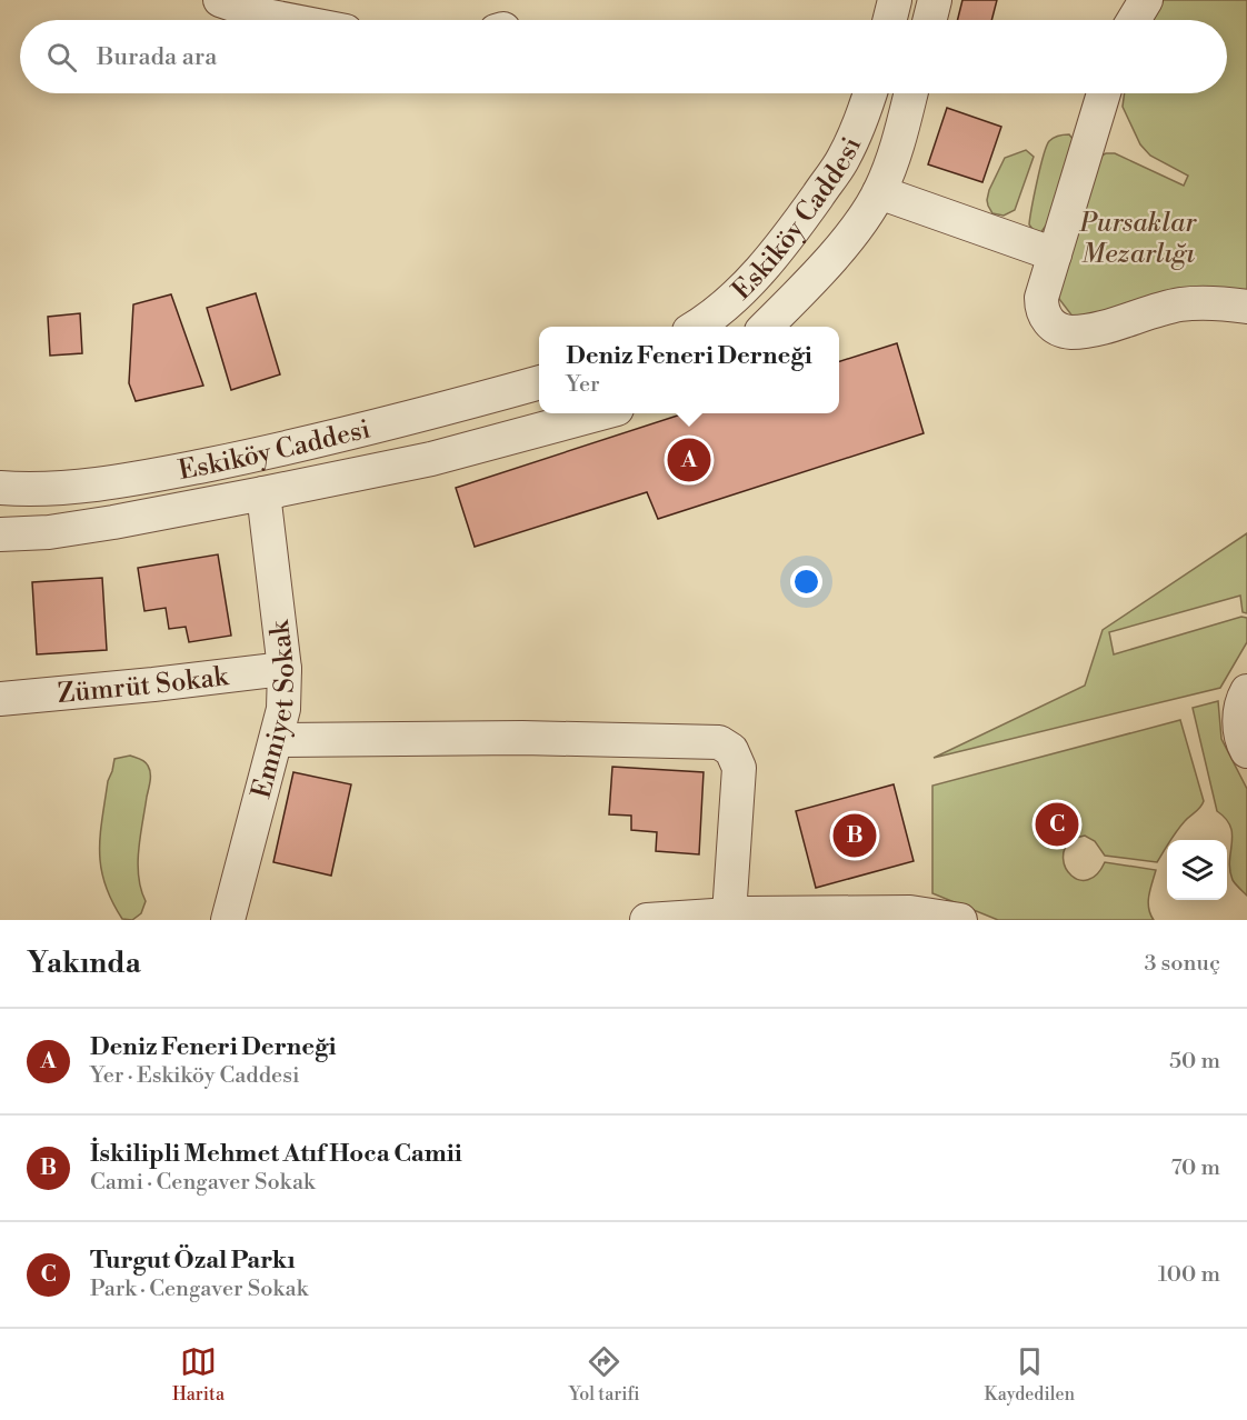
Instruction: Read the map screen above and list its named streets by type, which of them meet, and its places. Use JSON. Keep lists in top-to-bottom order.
{
  "streets": {
    "street": ["Eskiköy Caddesi", "Zümrüt Sokak", "Emniyet Sokak"]
  },
  "crossings": [
    ["Zümrüt Sokak", "Emniyet Sokak"]
  ],
  "parks": ["Pursaklar Mezarlığı"],
  "page": {
    "search": "Burada ara",
    "popup": ["Deniz Feneri Derneği", "Yer"],
    "pins": ["A", "C", "B"],
    "heading": ["Yakında", "3 sonuç"],
    "list": [
      {
        "mark": "A",
        "name": "Deniz Feneri Derneği",
        "note": "Yer · Eskiköy Caddesi",
        "value": "50 m"
      },
      {
        "mark": "B",
        "name": "İskilipli Mehmet Atıf Hoca Camii",
        "note": "Cami · Cengaver Sokak",
        "value": "70 m"
      },
      {
        "mark": "C",
        "name": "Turgut Özal Parkı",
        "note": "Park · Cengaver Sokak",
        "value": "100 m"
      }
    ],
    "nav": ["Harita", "Yol tarifi", "Kaydedilen"]
  }
}
